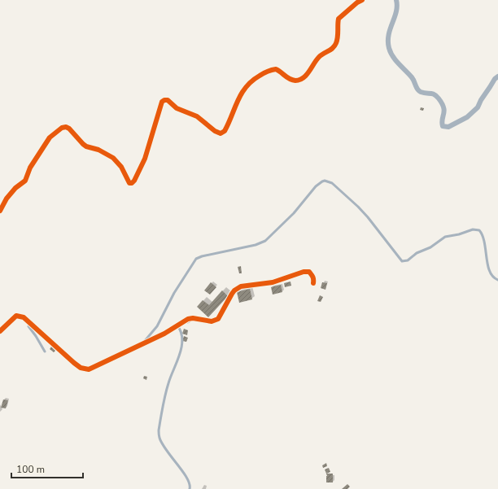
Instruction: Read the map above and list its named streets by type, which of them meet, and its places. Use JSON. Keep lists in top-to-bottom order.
{
  "scale_bar": "100 m"
}
